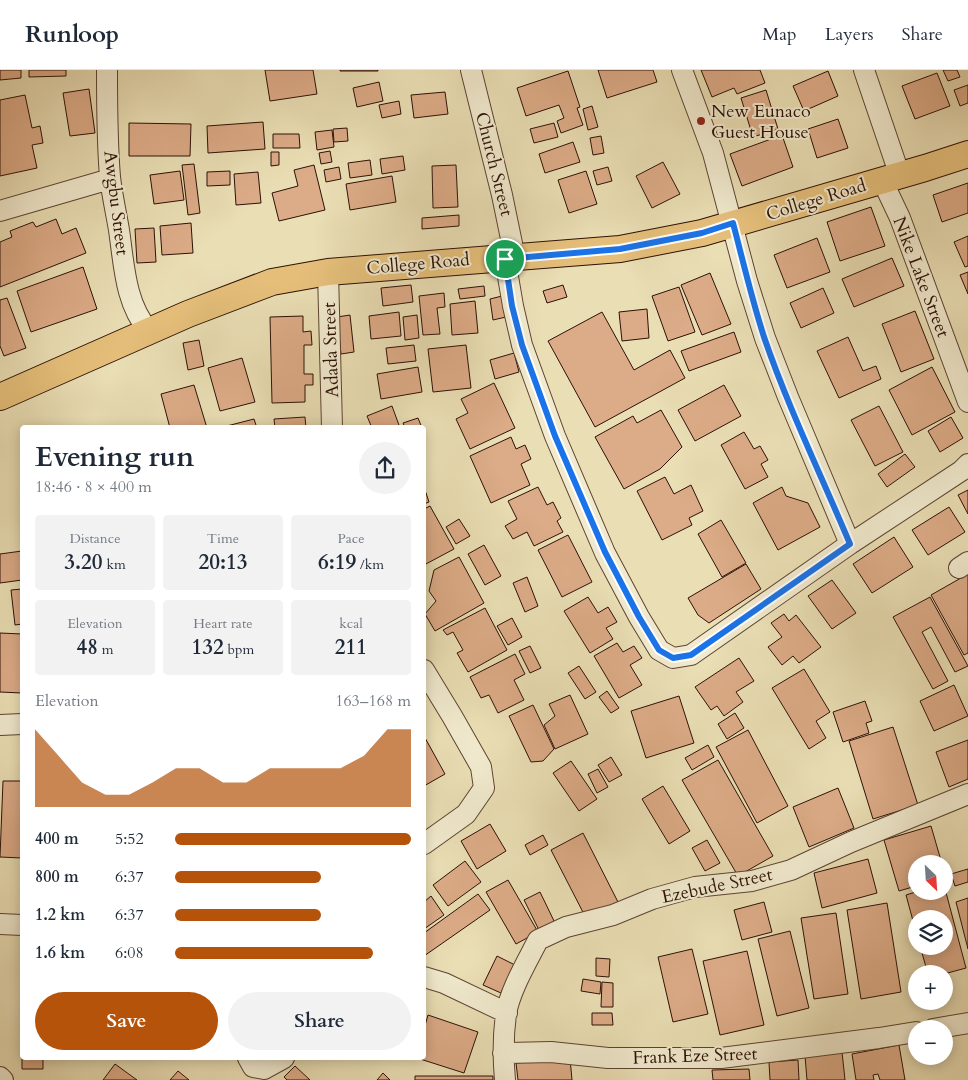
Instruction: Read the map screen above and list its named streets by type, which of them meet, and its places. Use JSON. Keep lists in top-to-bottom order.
{
  "streets": {
    "main road": ["College Road"],
    "street": [
      "Church Street",
      "Awgbu Street",
      "Nike Lake Street",
      "Adada Street",
      "Ezebude Street",
      "Frank Eze Street"
    ]
  },
  "crossings": [
    ["Church Street", "College Road"],
    ["College Road", "Awgbu Street"],
    ["College Road", "Nike Lake Street"],
    ["College Road", "Adada Street"],
    ["Ezebude Street", "Frank Eze Street"]
  ],
  "places": ["New Eunaco Guest House"],
  "north": "bottom right",
  "page": {
    "header": "Runloop",
    "nav": ["Map", "Layers", "Share"],
    "heading": ["Evening run", "18:46 · 8 × 400 m"],
    "stats": [
      ["Distance", "3.20 km"],
      ["Time", "20:13"],
      ["Pace", "6:19 /km"],
      ["Elevation", "48 m"],
      ["Heart rate", "132 bpm"],
      ["kcal", "211"]
    ],
    "chart": ["Elevation", "163–168 m"],
    "list": [
      {
        "name": "400 m",
        "note": "5:52"
      },
      {
        "name": "800 m",
        "note": "6:37"
      },
      {
        "name": "1.2 km",
        "note": "6:37"
      },
      {
        "name": "1.6 km",
        "note": "6:08"
      }
    ],
    "map_buttons": ["+", "−"],
    "buttons": ["Save", "Share"]
  }
}
